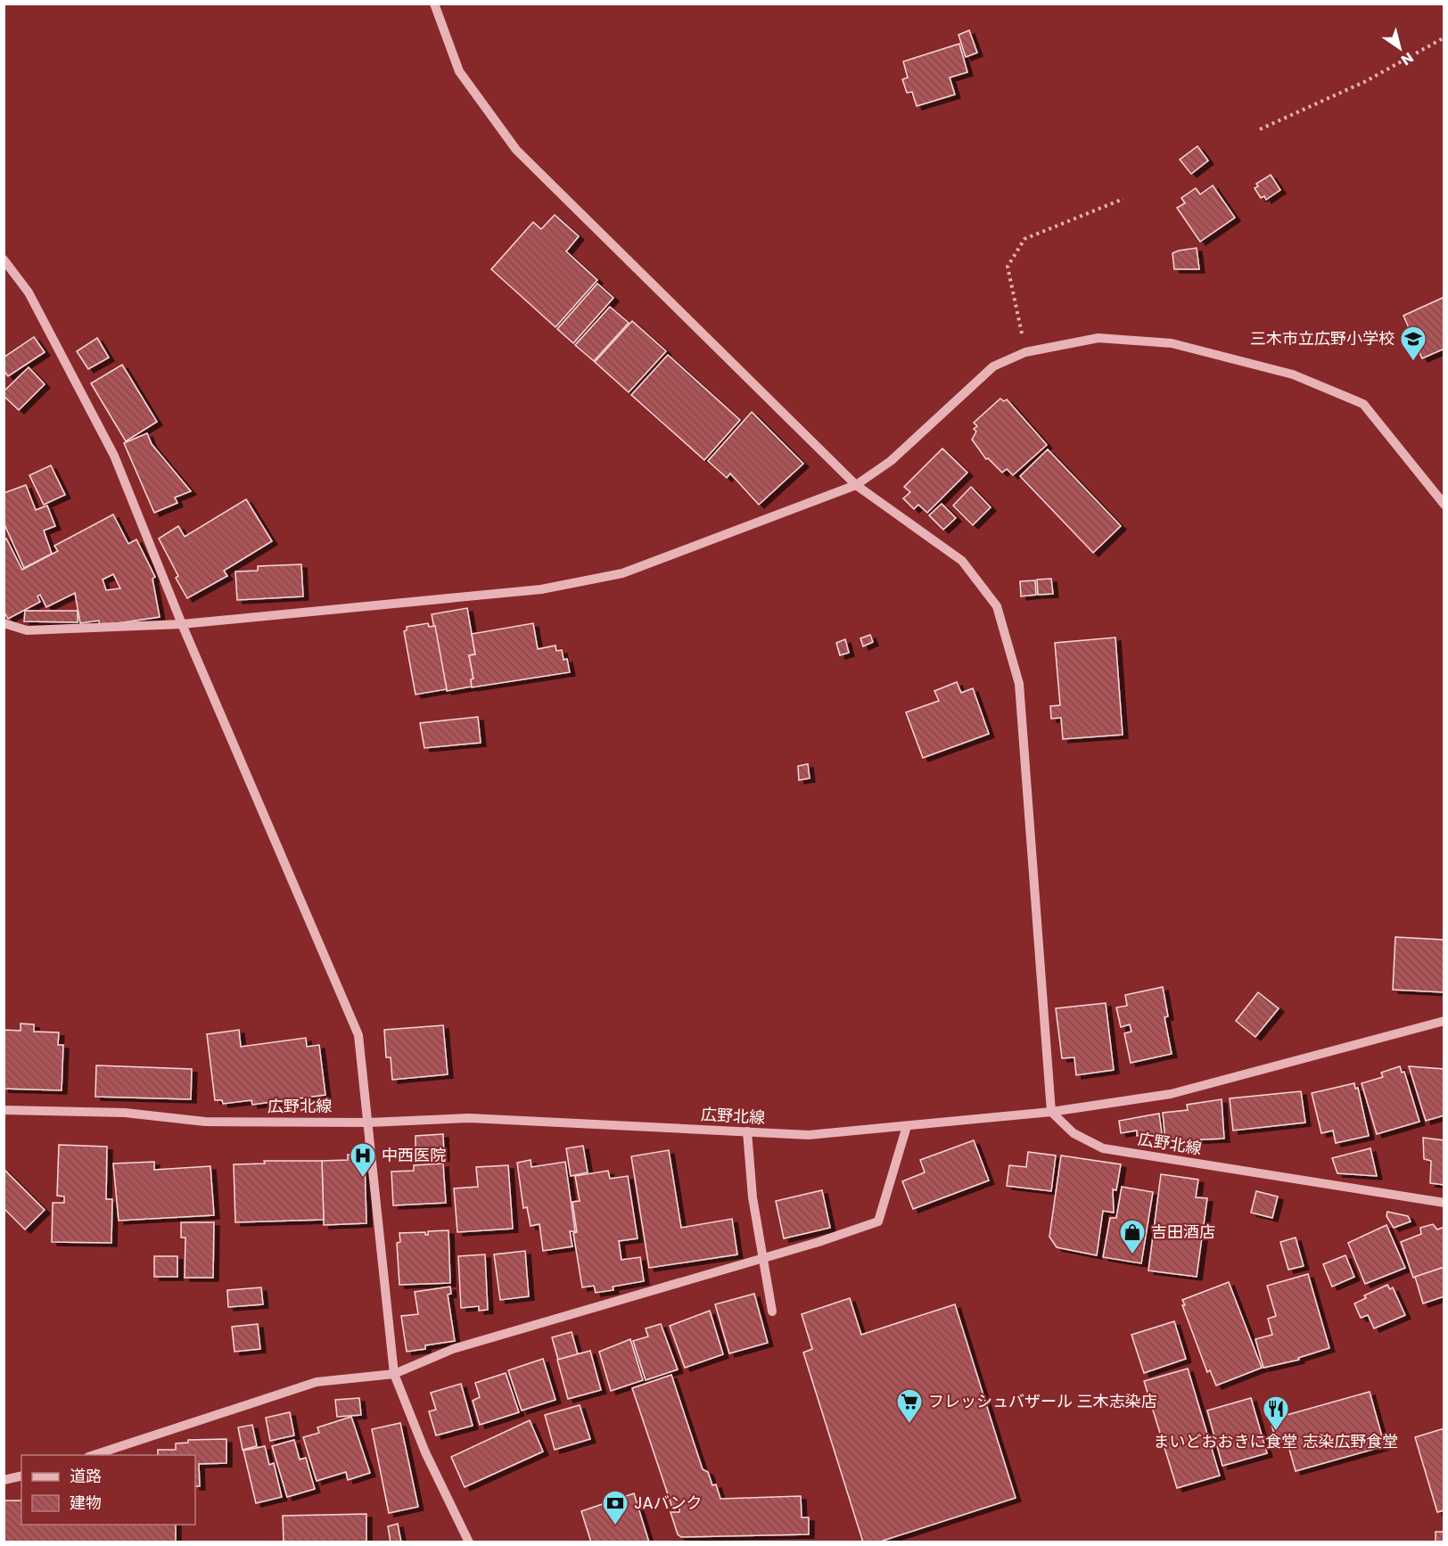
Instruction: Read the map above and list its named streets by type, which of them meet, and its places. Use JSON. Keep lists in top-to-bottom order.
{
  "streets": {
    "street": ["広野北線"]
  },
  "places": {
    "school or university": ["三木市立広野小学校"],
    "hospital": ["中西医院"],
    "shop": ["吉田酒店"],
    "supermarket": ["フレッシュバザール 三木志染店"],
    "restaurant": ["まいどおおきに食堂 志染広野食堂"],
    "bank": ["JAバンク"]
  },
  "legend": ["道路", "建物"],
  "north": "bottom right"
}
